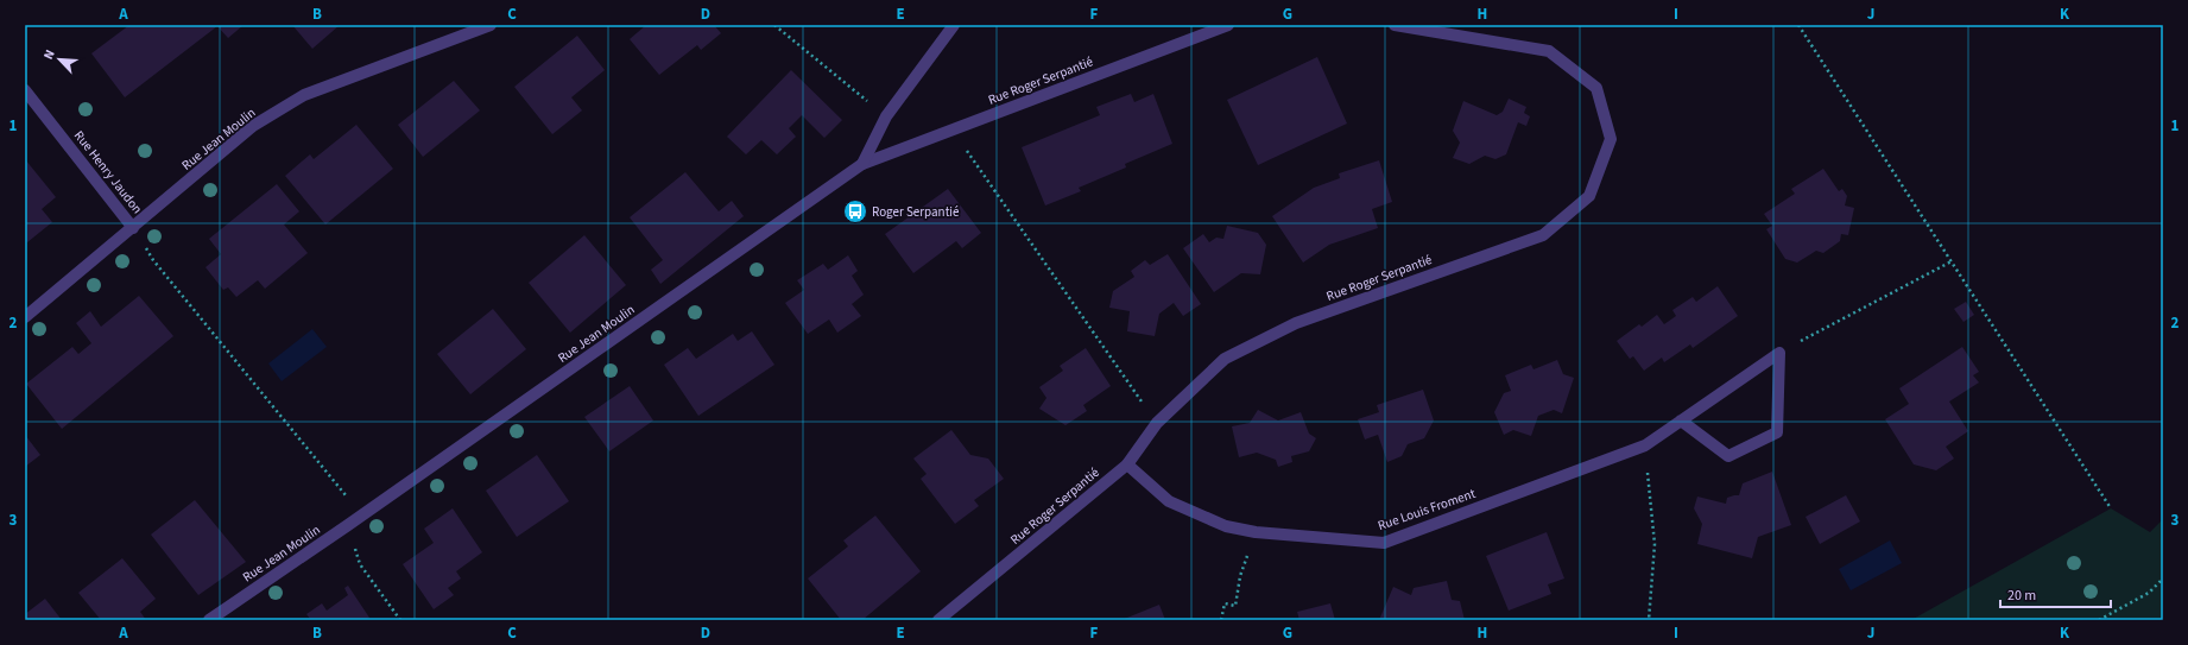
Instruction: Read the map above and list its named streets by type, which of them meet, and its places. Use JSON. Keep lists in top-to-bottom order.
{
  "streets": {
    "street": [
      "Rue Roger Serpantié",
      "Rue Jean Moulin",
      "Rue Henry Jaudon",
      "Rue Louis Froment"
    ]
  },
  "crossings": [
    ["Rue Roger Serpantié", "Rue Jean Moulin"],
    ["Rue Roger Serpantié", "Rue Louis Froment"],
    ["Rue Jean Moulin", "Rue Henry Jaudon"]
  ],
  "places": {
    "bus stop": ["Roger Serpantié"]
  },
  "scale_bar": "20 m",
  "north": "top left",
  "grid": {
    "columns": [
      "A",
      "B",
      "C",
      "D",
      "E",
      "F",
      "G",
      "H",
      "I",
      "J",
      "K"
    ],
    "rows": ["1", "2", "3"]
  }
}
